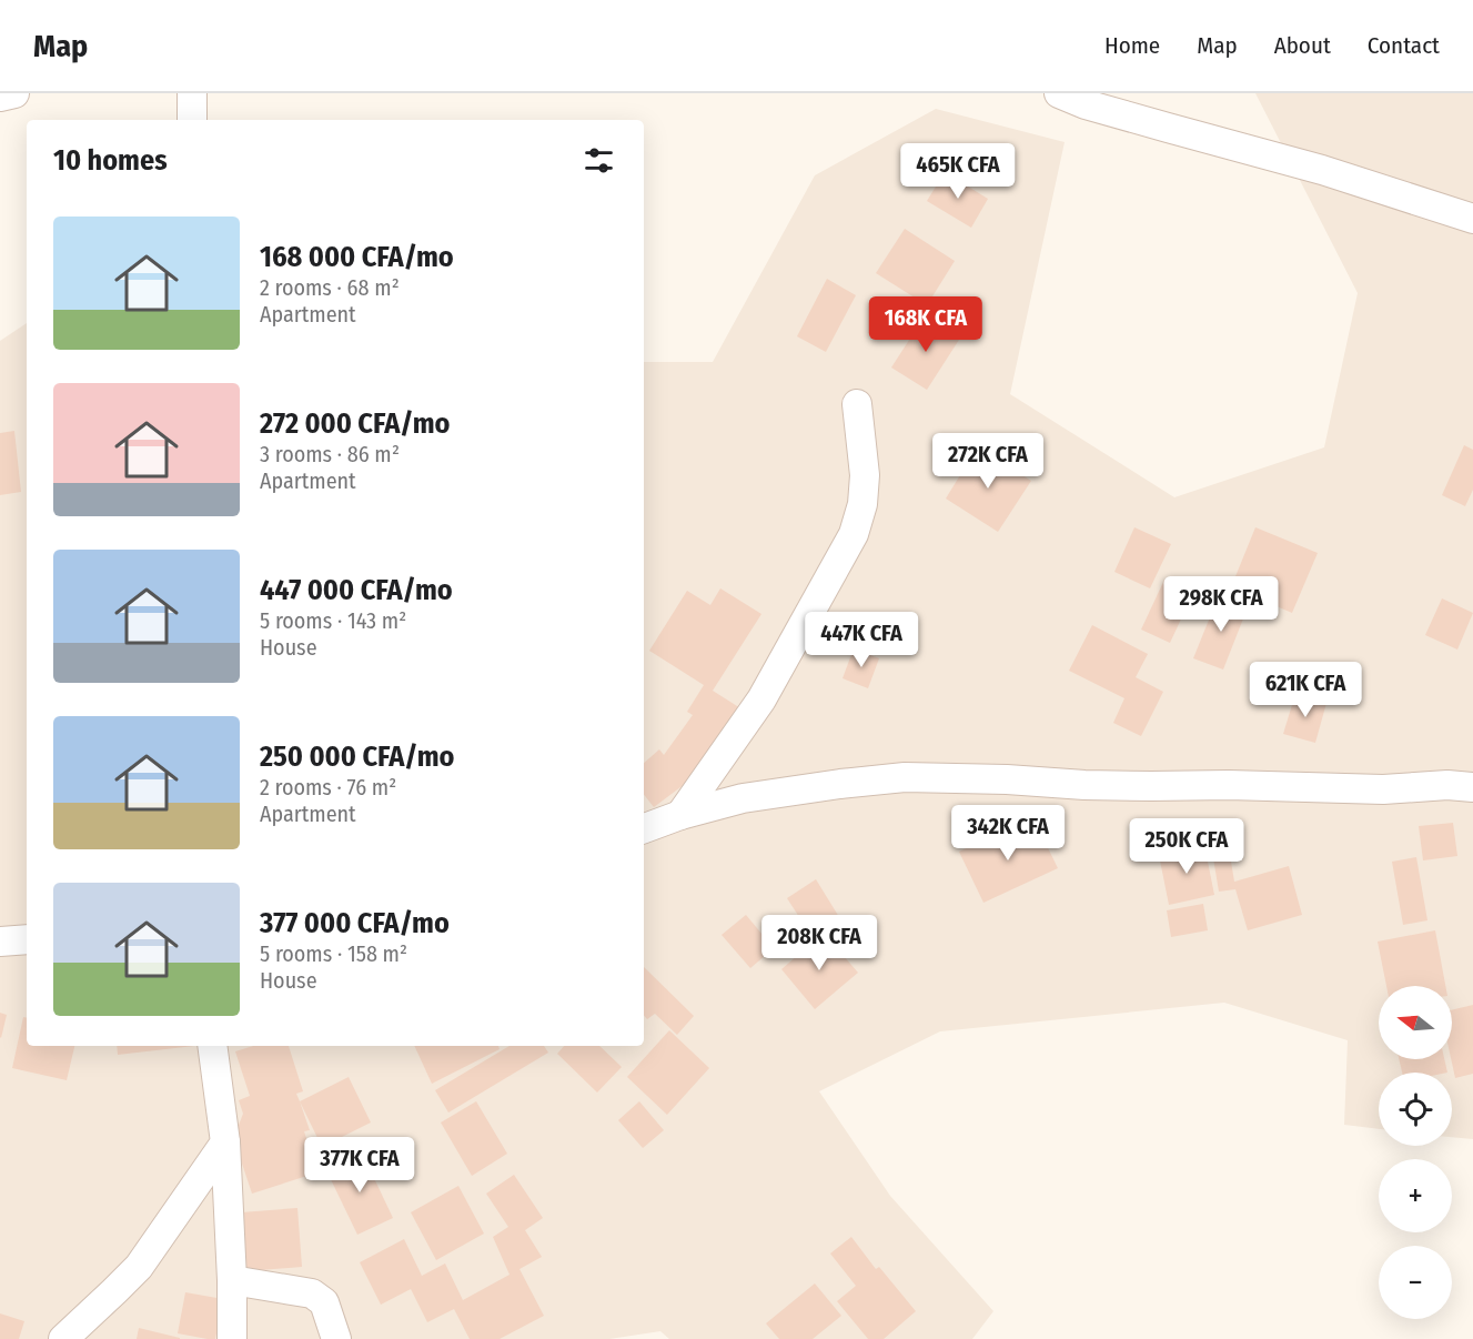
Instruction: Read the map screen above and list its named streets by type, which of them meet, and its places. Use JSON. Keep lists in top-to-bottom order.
{
  "north": "left",
  "page": {
    "header": "Map",
    "nav": [
      "Home",
      "Map",
      "About",
      "Contact"
    ],
    "heading": "10 homes",
    "price": [
      "465K CFA",
      "168K CFA",
      "272K CFA",
      "298K CFA",
      "447K CFA",
      "621K CFA",
      "342K CFA",
      "250K CFA",
      "208K CFA",
      "377K CFA"
    ],
    "list": [
      {
        "name": "168 000 CFA/mo",
        "note": "2 rooms · 68 m² · Apartment"
      },
      {
        "name": "272 000 CFA/mo",
        "note": "3 rooms · 86 m² · Apartment"
      },
      {
        "name": "447 000 CFA/mo",
        "note": "5 rooms · 143 m² · House"
      },
      {
        "name": "250 000 CFA/mo",
        "note": "2 rooms · 76 m² · Apartment"
      },
      {
        "name": "377 000 CFA/mo",
        "note": "5 rooms · 158 m² · House"
      }
    ],
    "map_buttons": ["+", "−"]
  }
}
